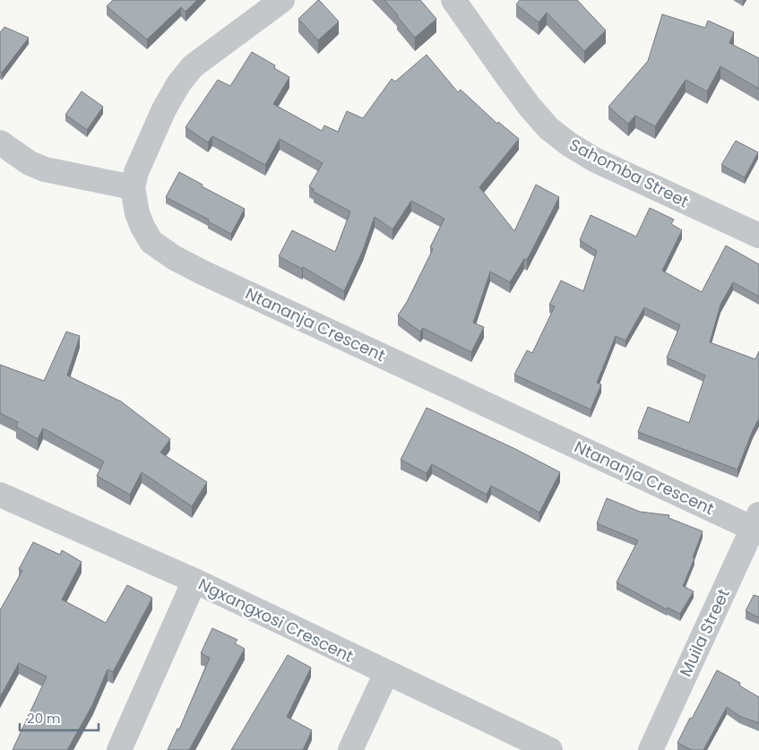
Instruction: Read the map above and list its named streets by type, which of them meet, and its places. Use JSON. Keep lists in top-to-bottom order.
{
  "streets": {
    "street": [
      "Sahomba Street",
      "Ntananja Crescent",
      "Ngxangxosi Crescent",
      "Muila Street"
    ]
  },
  "crossings": [
    ["Ntananja Crescent", "Muila Street"]
  ],
  "scale_bar": "20 m"
}
